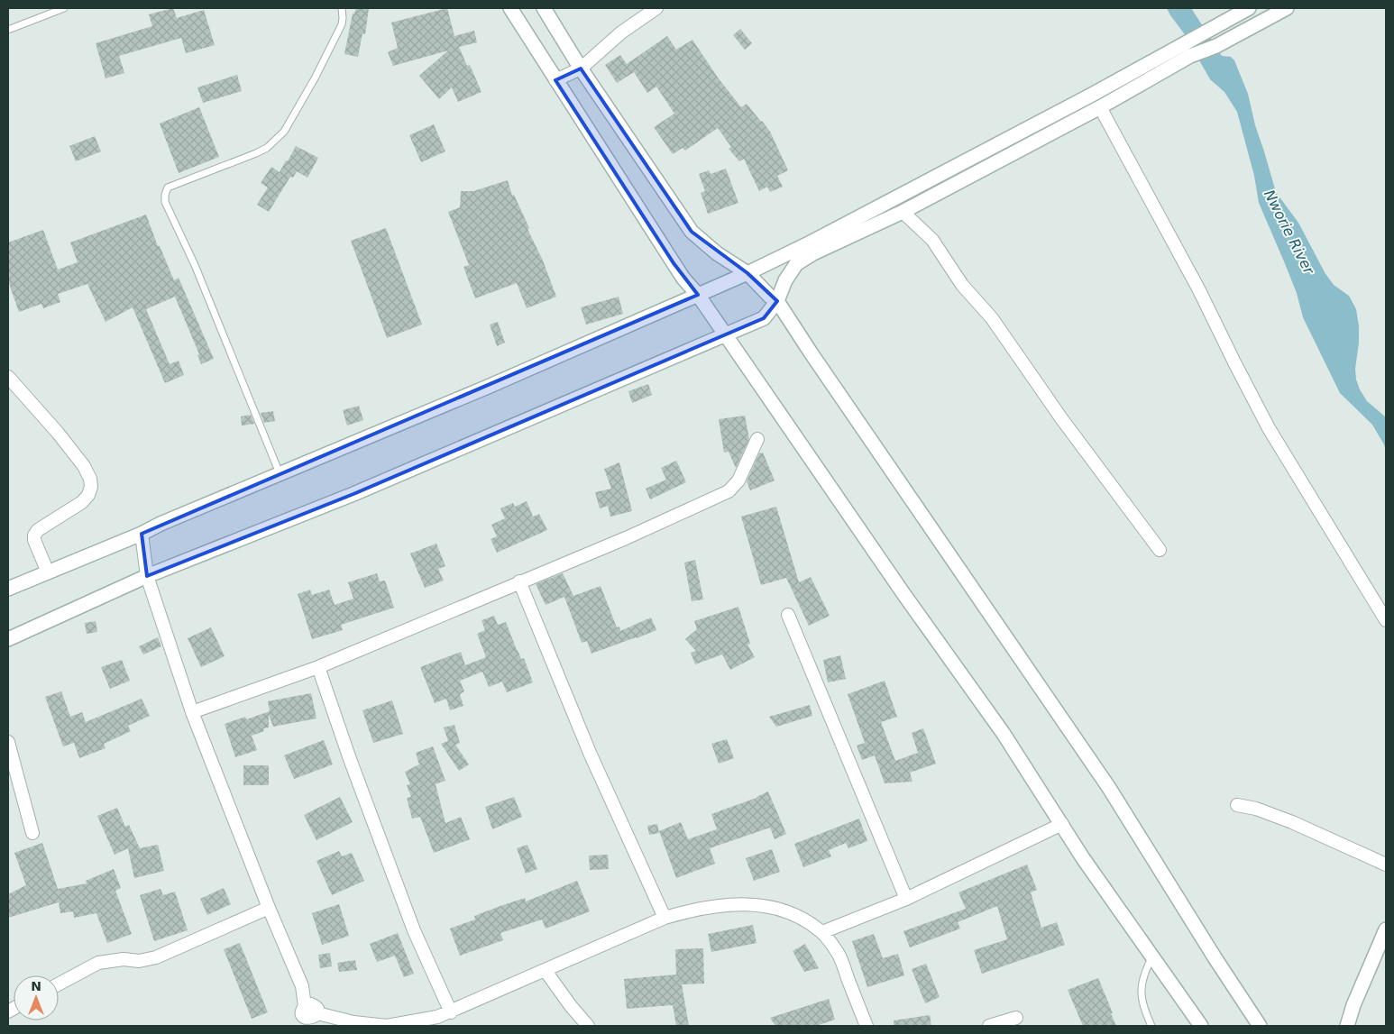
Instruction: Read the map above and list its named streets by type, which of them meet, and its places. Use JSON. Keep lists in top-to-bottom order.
{
  "water": ["Nworie River"],
  "north": "top"
}
